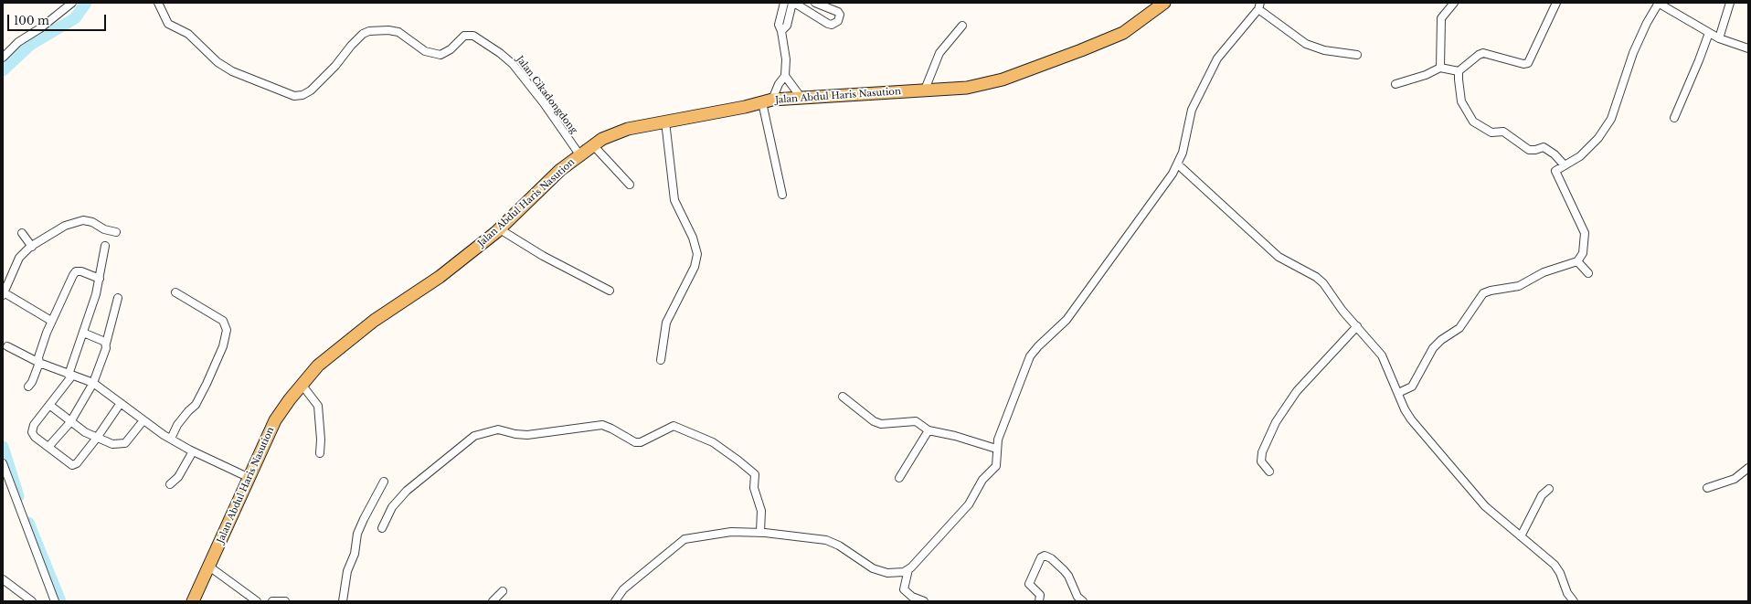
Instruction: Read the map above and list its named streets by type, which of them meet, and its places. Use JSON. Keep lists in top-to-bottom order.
{
  "streets": {
    "main road": ["Jalan Abdul Haris Nasution"],
    "street": ["Jalan Cikadongdong"]
  },
  "crossings": [
    ["Jalan Cikadongdong", "Jalan Abdul Haris Nasution"]
  ],
  "scale_bar": "100 m"
}
